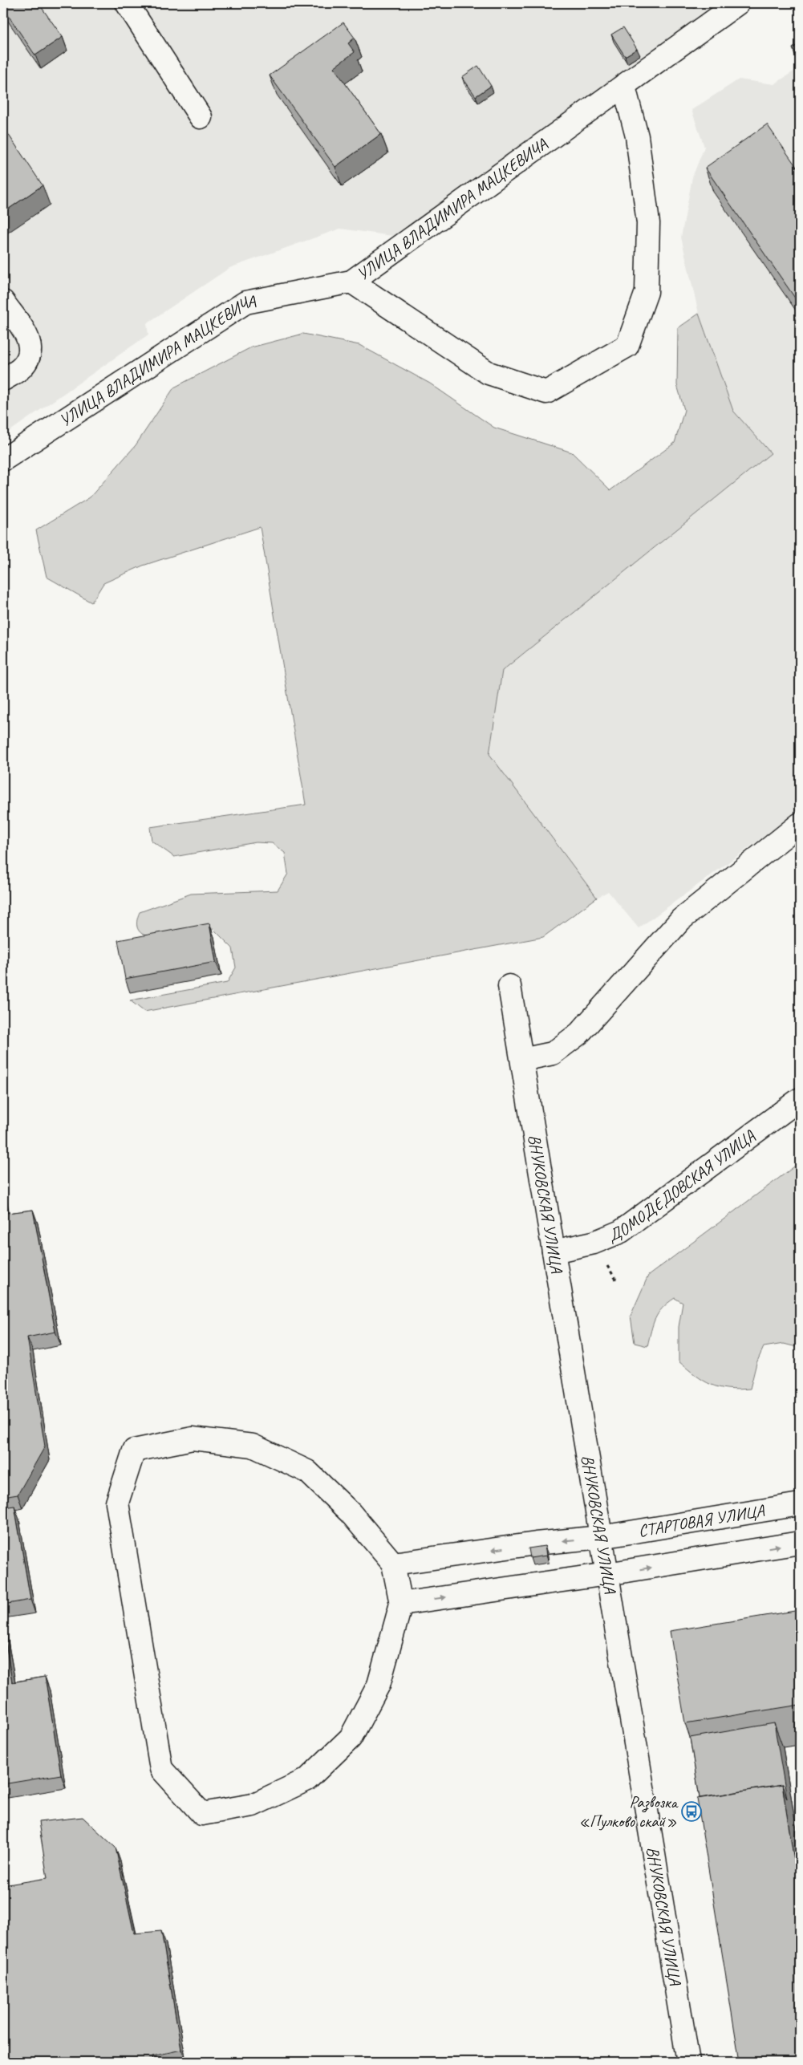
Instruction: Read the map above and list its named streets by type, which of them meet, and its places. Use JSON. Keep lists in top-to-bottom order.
{
  "streets": {
    "street": [
      "УЛИЦА ВЛАДИМИРА МАЦКЕВИЧА",
      "ДОМОДЕДОВСКАЯ УЛИЦА",
      "ВНУКОВСКАЯ УЛИЦА",
      "СТАРТОВАЯ УЛИЦА"
    ]
  },
  "crossings": [
    ["ДОМОДЕДОВСКАЯ УЛИЦА", "ВНУКОВСКАЯ УЛИЦА"],
    ["ВНУКОВСКАЯ УЛИЦА", "СТАРТОВАЯ УЛИЦА"]
  ],
  "places": {
    "bus stop": ["Развозка «Пулково скай»"]
  }
}
